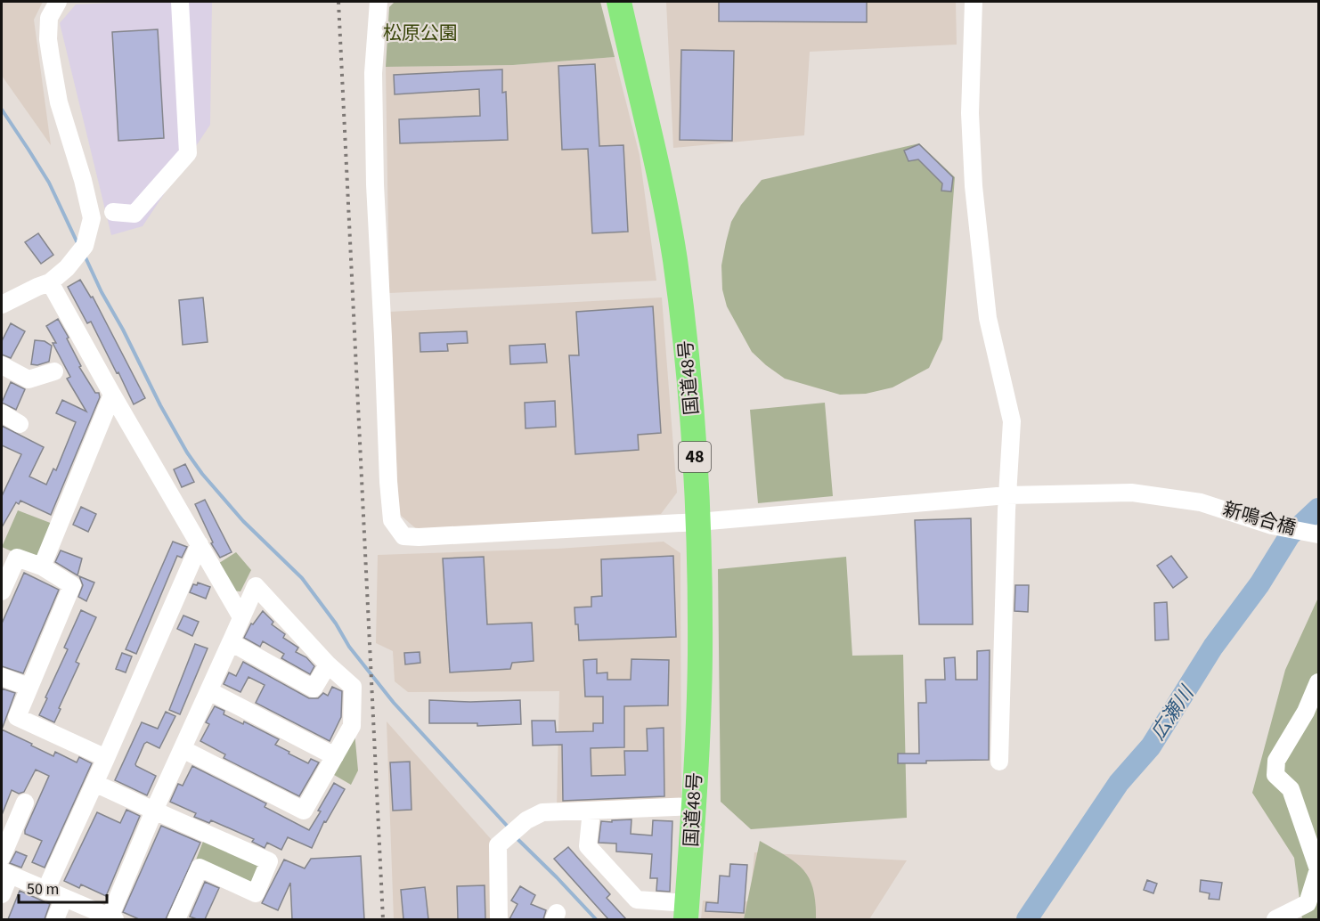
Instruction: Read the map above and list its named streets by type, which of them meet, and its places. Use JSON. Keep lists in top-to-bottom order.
{
  "streets": {
    "highway": ["国道48号", "48"],
    "street": ["新鳴合橋"]
  },
  "crossings": [
    ["国道48号", "新鳴合橋"]
  ],
  "water": ["広瀬川"],
  "parks": ["松原公園"],
  "scale_bar": "50 m"
}
